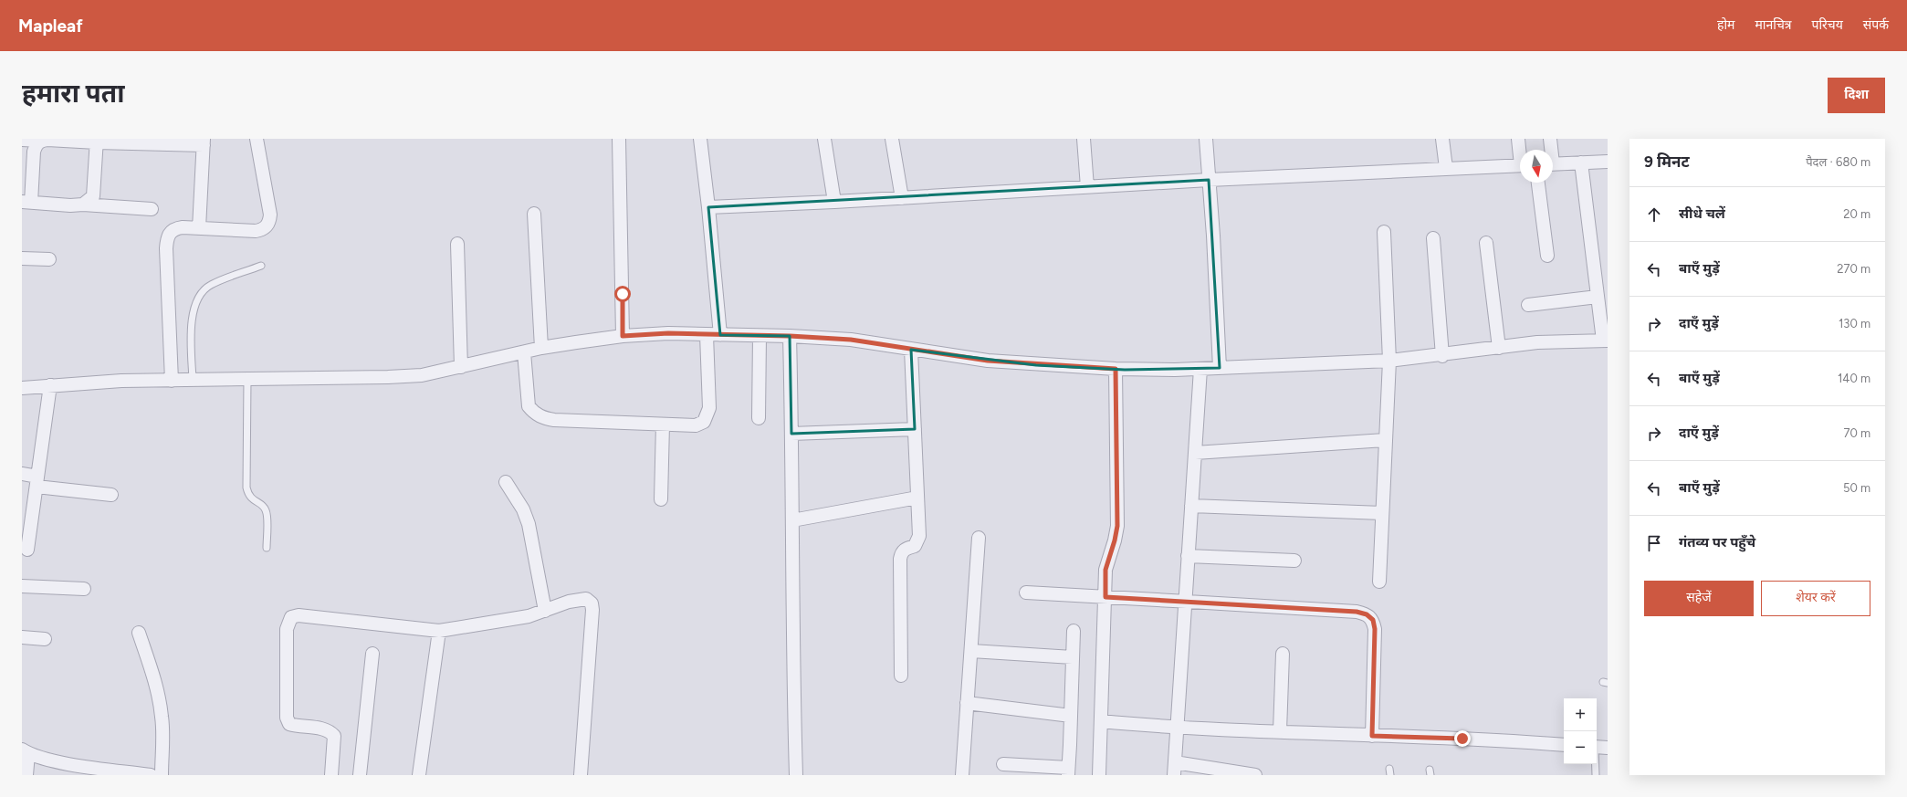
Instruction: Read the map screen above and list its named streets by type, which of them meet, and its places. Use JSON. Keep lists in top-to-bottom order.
{
  "north": "bottom",
  "page": {
    "header": "Mapleaf",
    "nav": [
      "होम",
      "मानचित्र",
      "परिचय",
      "संपर्क"
    ],
    "title": "हमारा पता",
    "buttons": [
      "दिशा",
      ["सहेजें", "शेयर करें"]
    ],
    "heading": ["9 मिनट", "पैदल · 680 m"],
    "list": [
      ["सीधे चलें", "20 m"],
      ["बाएँ मुड़ें", "270 m"],
      ["दाएँ मुड़ें", "130 m"],
      ["बाएँ मुड़ें", "140 m"],
      ["दाएँ मुड़ें", "70 m"],
      ["बाएँ मुड़ें", "50 m"],
      "गंतव्य पर पहुँचे"
    ],
    "map_buttons": ["+", "−"]
  }
}
